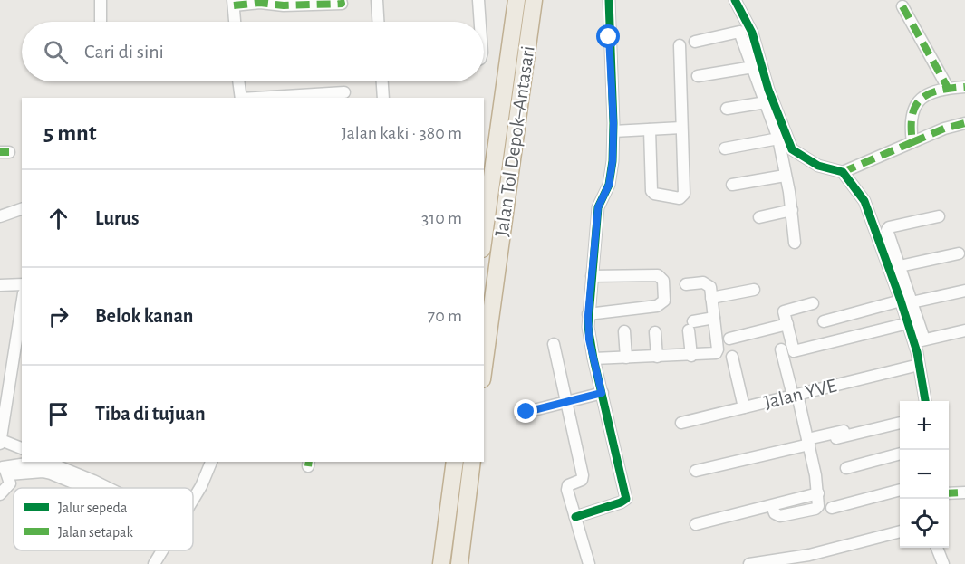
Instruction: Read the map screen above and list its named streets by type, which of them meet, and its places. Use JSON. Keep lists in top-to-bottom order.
{
  "streets": {
    "highway": ["Jalan Tol Depok–Antasari"],
    "street": ["Jalan YVE"]
  },
  "legend": ["Jalur sepeda", "Jalan setapak"],
  "page": {
    "search": "Cari di sini",
    "heading": ["5 mnt", "Jalan kaki · 380 m"],
    "list": [
      ["Lurus", "310 m"],
      ["Belok kanan", "70 m"],
      "Tiba di tujuan"
    ],
    "map_buttons": ["+", "−"]
  }
}
